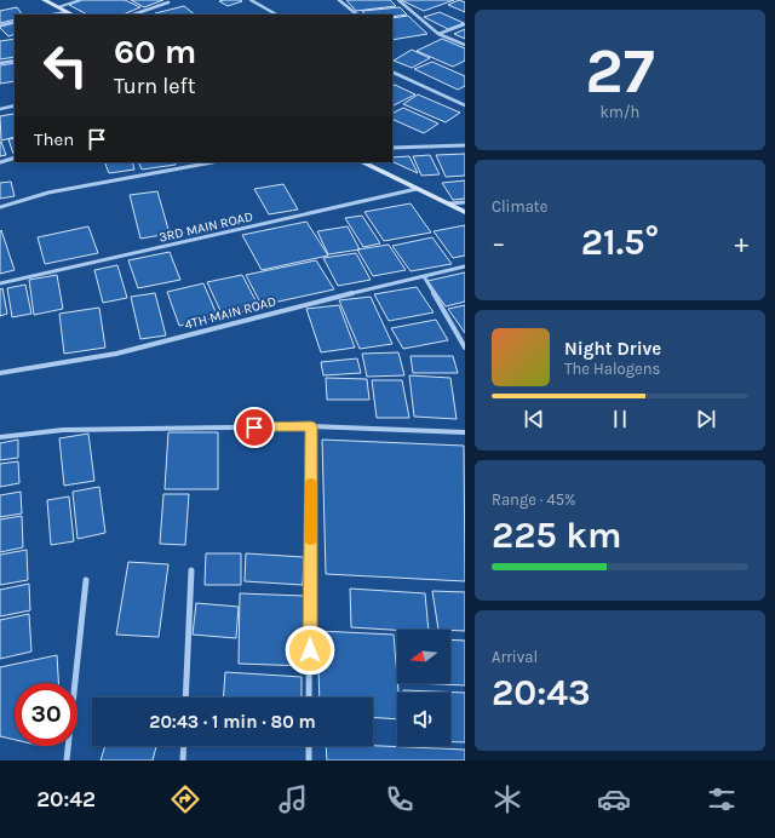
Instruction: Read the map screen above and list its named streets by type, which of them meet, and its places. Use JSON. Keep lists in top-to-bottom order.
{
  "streets": {
    "street": ["3RD MAIN ROAD", "4TH MAIN ROAD"]
  },
  "north": "left",
  "page": {
    "tile": [
      ["27", "km/h"],
      "Climate",
      ["Range · 45%", "225 km"],
      ["Arrival", "20:43"]
    ],
    "turn": ["60 m", "Turn left"],
    "then": "Then",
    "heat": ["−", "21.5°", "+"],
    "song": ["Night Drive", "The Halogens"],
    "limit": "30",
    "trip": "20:43 · 1 min · 80 m",
    "tabs": "20:42"
  }
}
